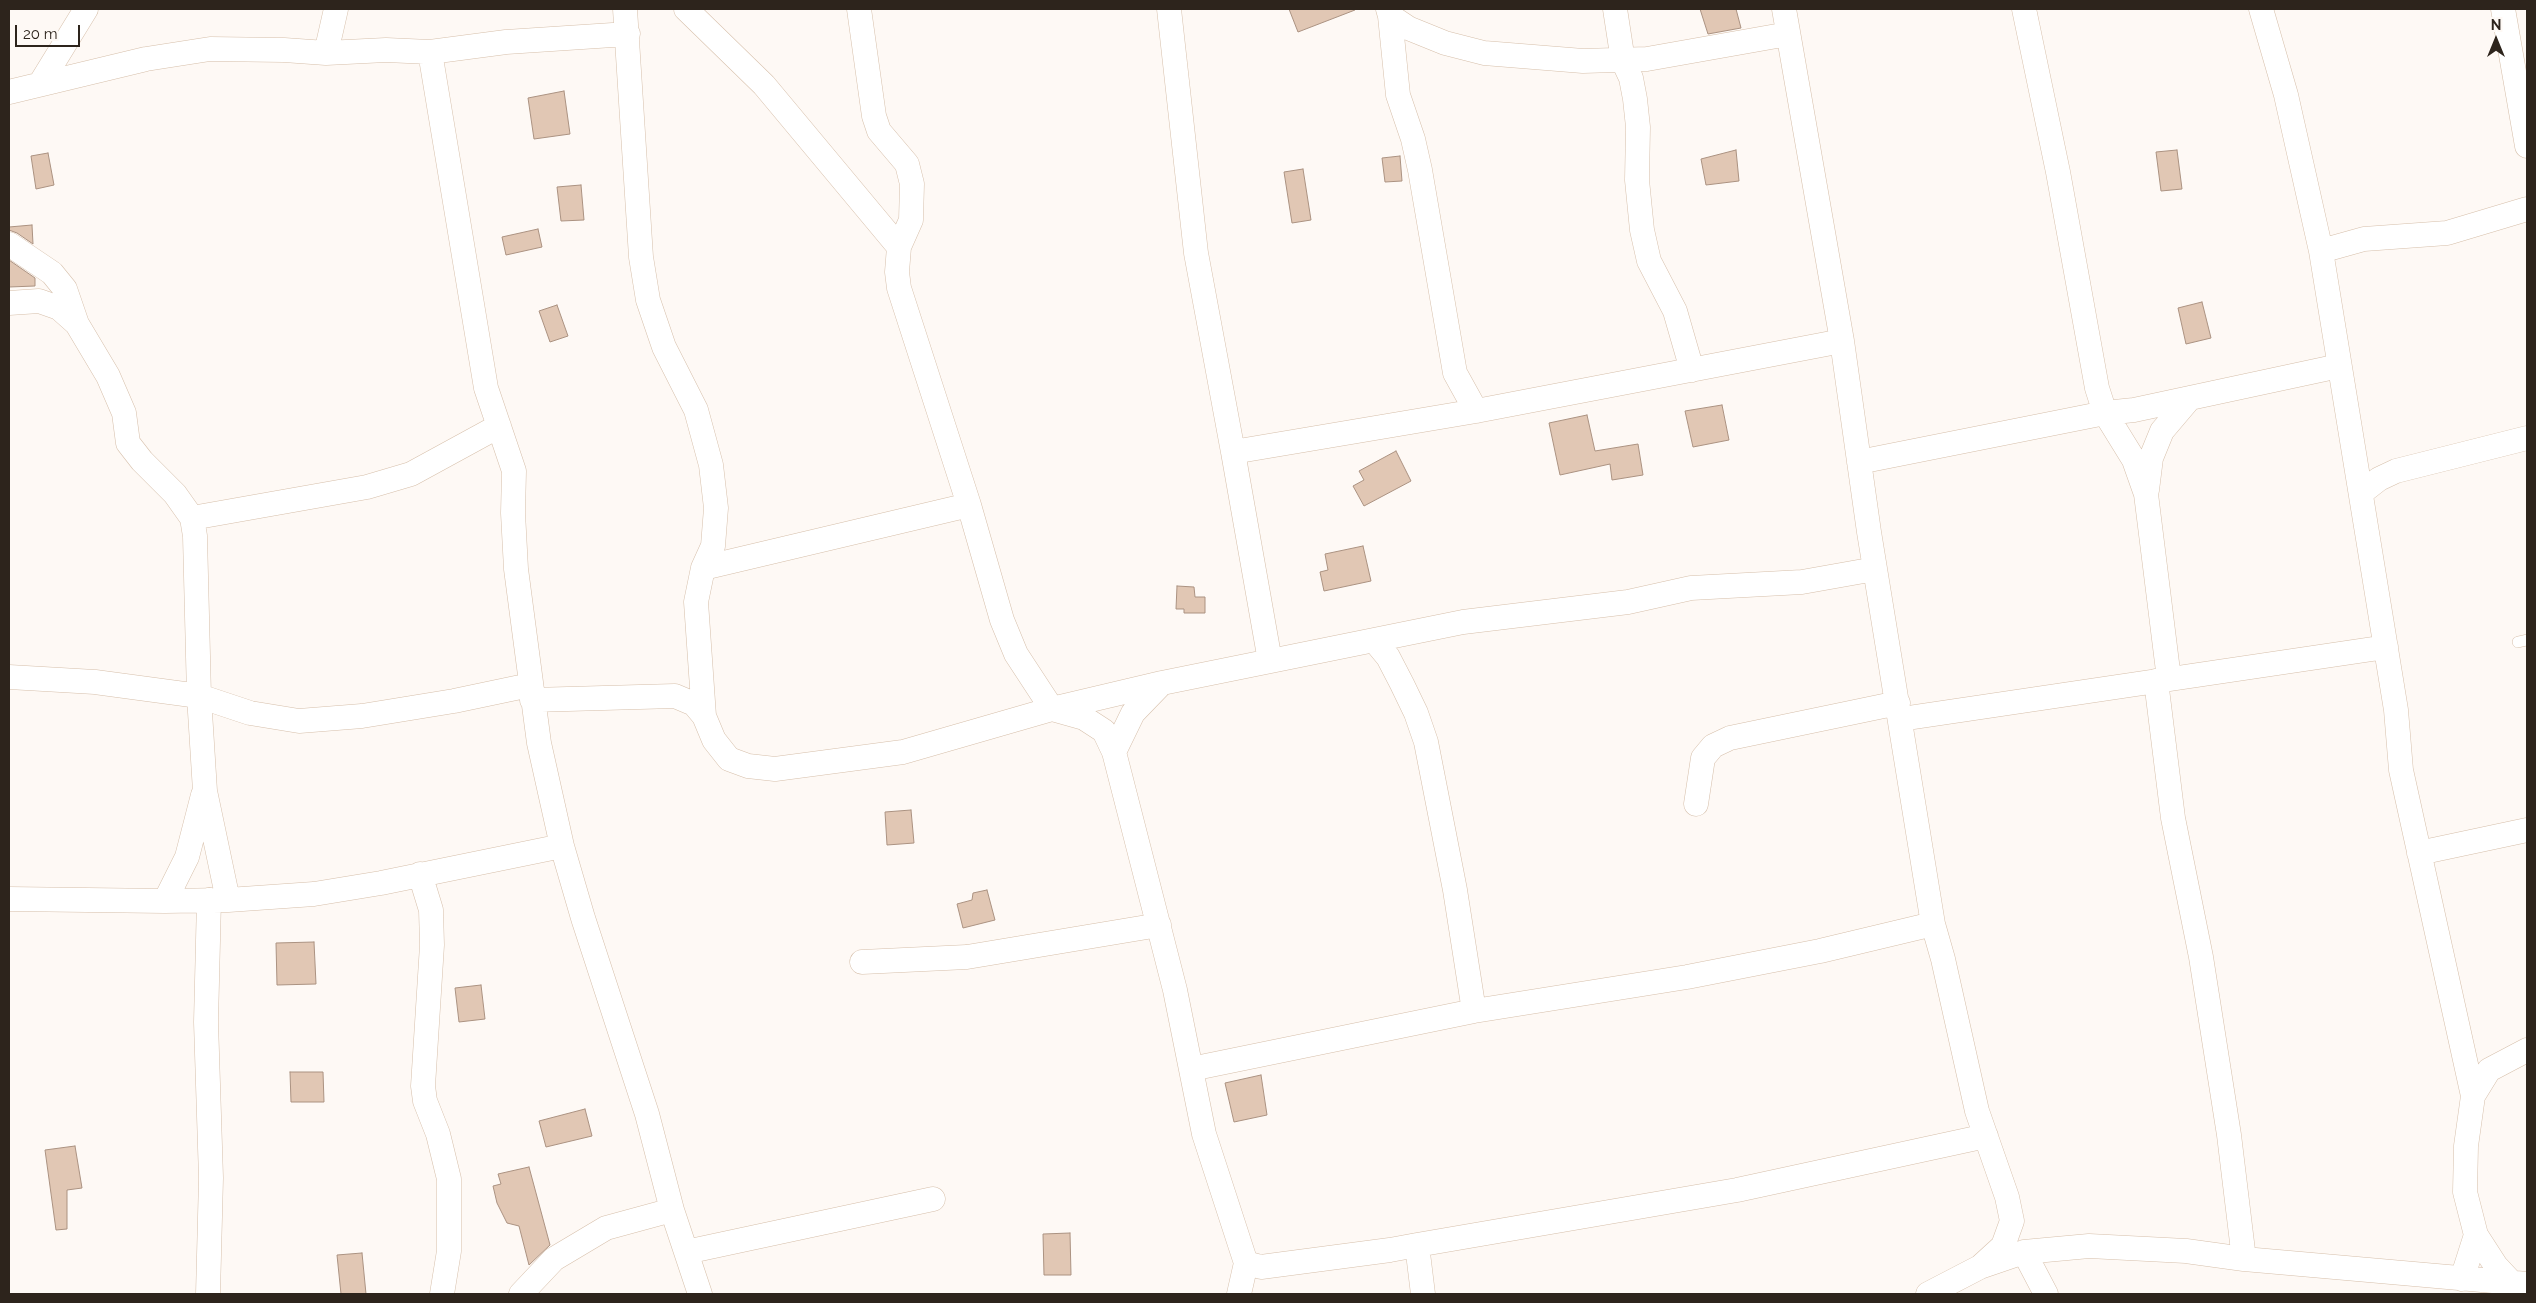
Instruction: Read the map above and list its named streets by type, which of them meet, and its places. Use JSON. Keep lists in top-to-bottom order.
{
  "scale_bar": "20 m",
  "north": "top"
}
